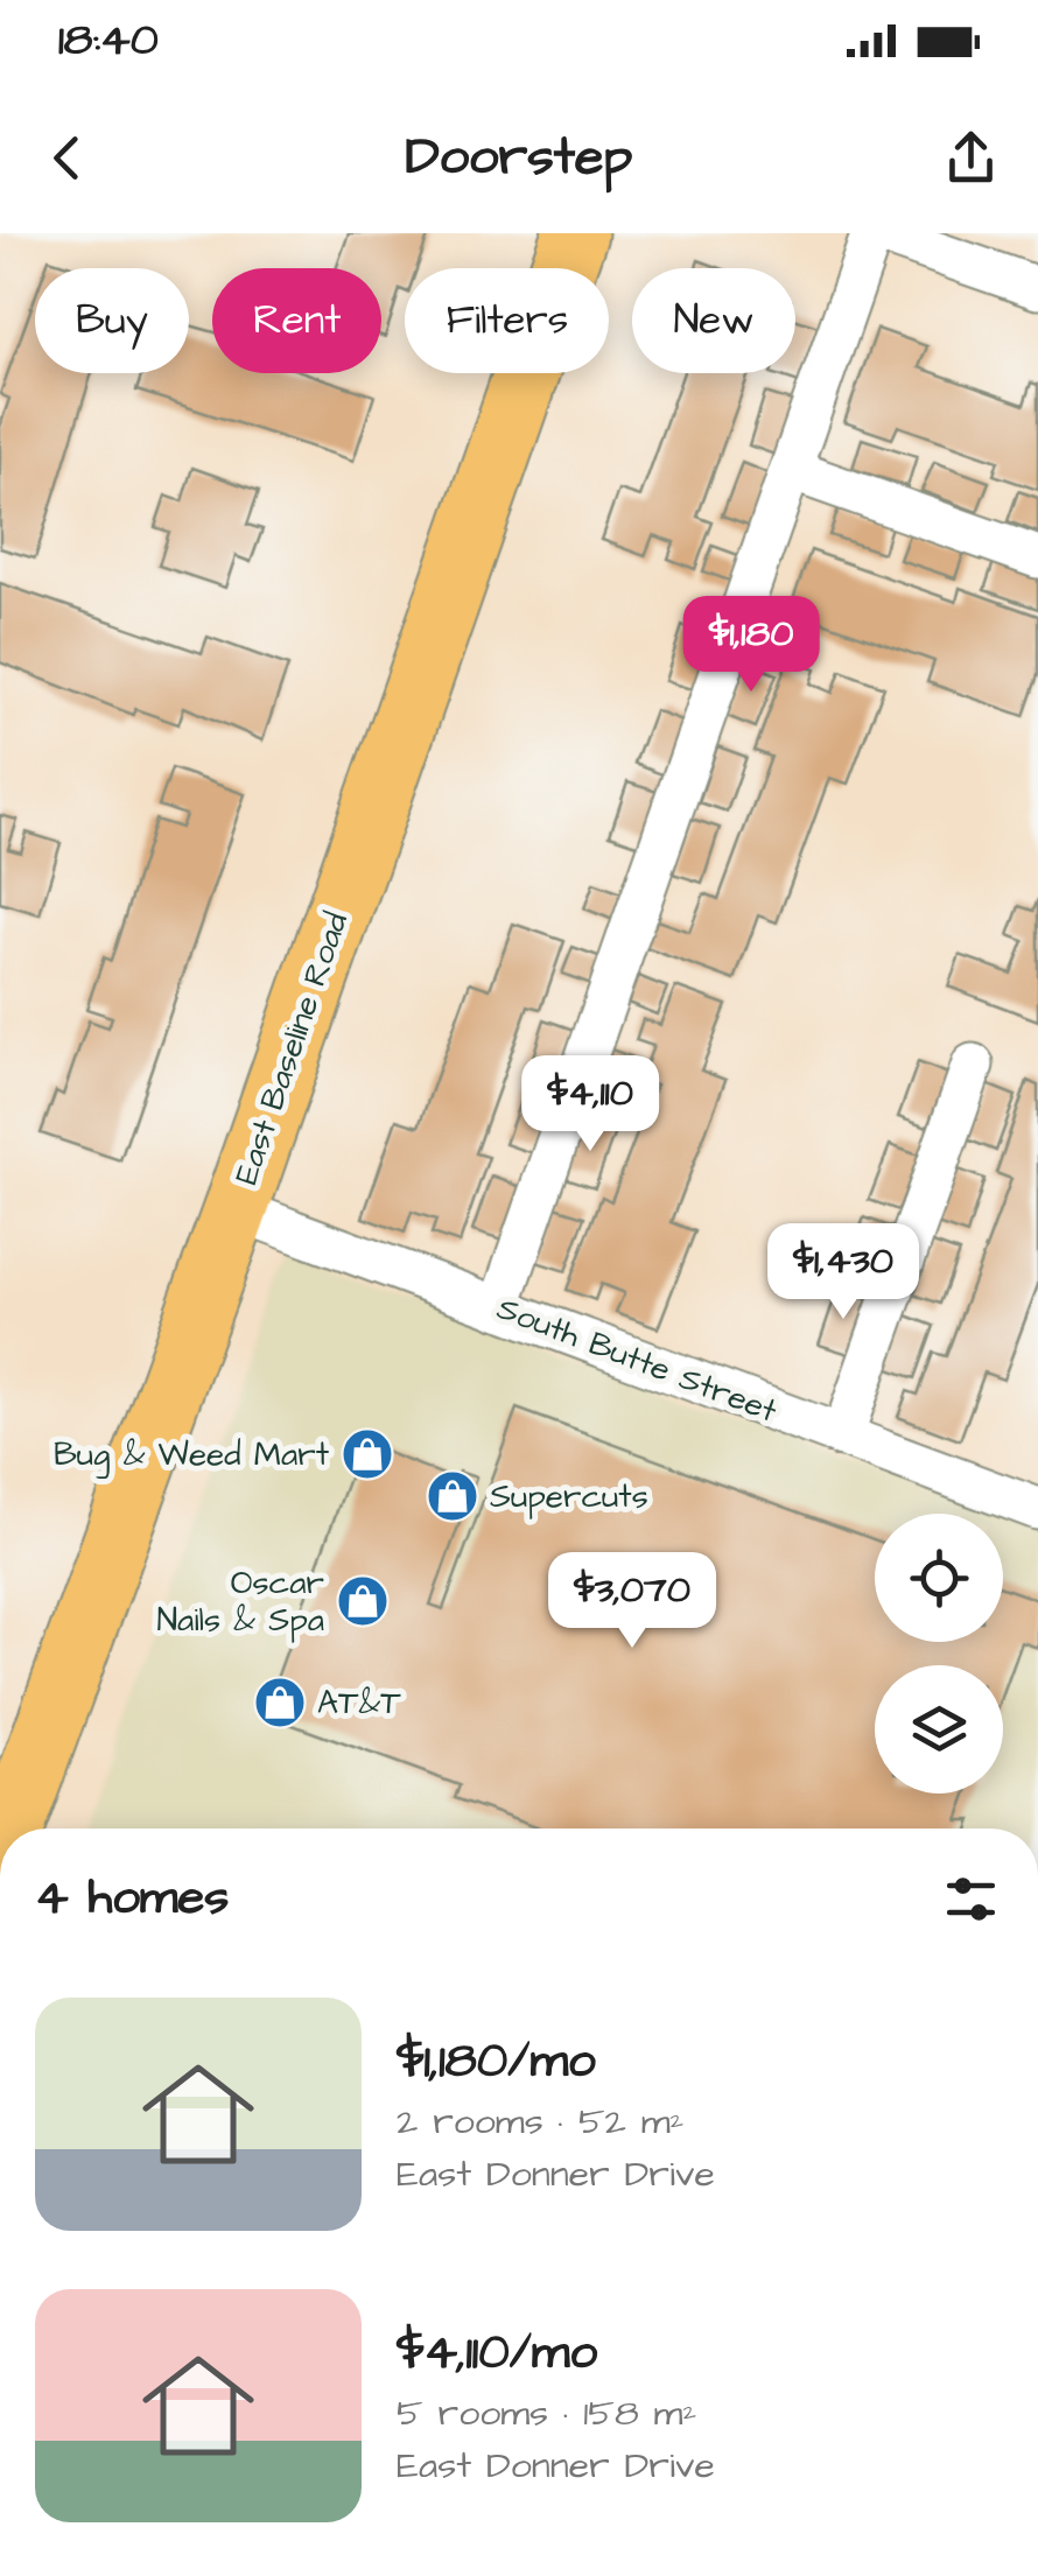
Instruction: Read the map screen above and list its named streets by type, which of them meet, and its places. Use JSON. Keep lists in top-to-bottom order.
{
  "streets": {
    "main road": ["East Baseline Road"],
    "street": ["South Butte Street"]
  },
  "crossings": [
    ["East Baseline Road", "South Butte Street"]
  ],
  "places": {
    "shop": [
      "Bug & Weed Mart",
      "Supercuts",
      "Oscar Nails & Spa",
      "AT&T"
    ]
  },
  "page": {
    "status": "18:40",
    "header": "Doorstep",
    "chip": [
      "Buy",
      "Rent",
      "Filters",
      "New"
    ],
    "price": [
      "$1,180",
      "$4,110",
      "$1,430",
      "$3,070"
    ],
    "heading": "4 homes",
    "list": [
      {
        "name": "$1,180/mo",
        "note": "2 rooms · 52 m² · East Donner Drive"
      },
      {
        "name": "$4,110/mo",
        "note": "5 rooms · 158 m² · East Donner Drive"
      }
    ]
  }
}
